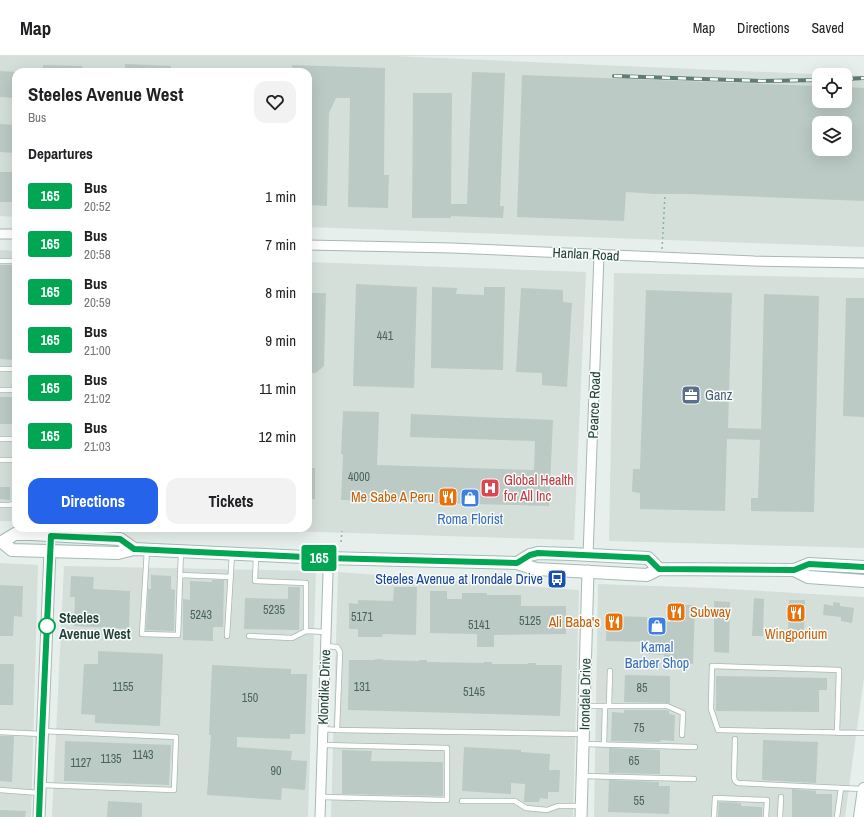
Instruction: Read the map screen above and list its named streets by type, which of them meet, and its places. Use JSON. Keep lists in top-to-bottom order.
{
  "streets": {
    "street": [
      "Hanlan Road",
      "Pearce Road",
      "Klondike Drive",
      "Irondale Drive"
    ]
  },
  "crossings": [
    ["Hanlan Road", "Pearce Road"]
  ],
  "places": {
    "office": ["Ganz"],
    "hospital": ["Global Health for All Inc"],
    "restaurant": [
      "Me Sabe A Peru",
      "Subway",
      "Wingporium",
      "Ali Baba's"
    ],
    "shop": ["Roma Florist", "Kamal Barber Shop"],
    "bus stop": ["Steeles Avenue at Irondale Drive"],
    "other": ["Steeles Avenue West"]
  },
  "lines": ["bus line 165"],
  "house_numbers": [
    "441",
    "4000",
    "5235",
    "5243",
    "5171",
    "5125",
    "5141",
    "1155",
    "131",
    "85",
    "5145",
    "150",
    "75",
    "1143",
    "1135",
    "65",
    "1127",
    "90",
    "55"
  ],
  "page": {
    "header": "Map",
    "nav": ["Map", "Directions", "Saved"],
    "on_map": "165",
    "heading": [
      ["Steeles Avenue West", "Bus"],
      "Departures"
    ],
    "list": [
      {
        "mark": "165",
        "name": "Bus",
        "note": "20:52",
        "value": "1 min"
      },
      {
        "mark": "165",
        "name": "Bus",
        "note": "20:58",
        "value": "7 min"
      },
      {
        "mark": "165",
        "name": "Bus",
        "note": "20:59",
        "value": "8 min"
      },
      {
        "mark": "165",
        "name": "Bus",
        "note": "21:00",
        "value": "9 min"
      },
      {
        "mark": "165",
        "name": "Bus",
        "note": "21:02",
        "value": "11 min"
      },
      {
        "mark": "165",
        "name": "Bus",
        "note": "21:03",
        "value": "12 min"
      }
    ],
    "buttons": ["Directions", "Tickets"]
  }
}
